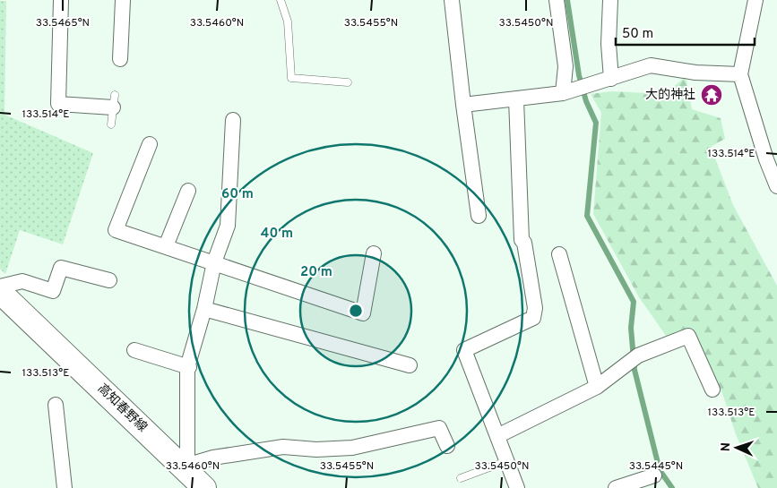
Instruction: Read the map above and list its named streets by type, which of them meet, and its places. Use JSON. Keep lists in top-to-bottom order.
{
  "streets": {
    "main road": ["高知春野線"]
  },
  "places": {
    "temple": ["大的神社"]
  },
  "scale_bar": "50 m",
  "north": "left",
  "coordinates": [
    "33.5465°N",
    "33.5460°N",
    "33.5450°N",
    "33.5455°N",
    "133.514°E",
    "133.513°E",
    "33.5445°N"
  ],
  "rings": ["60 m", "40 m", "20 m"]
}
